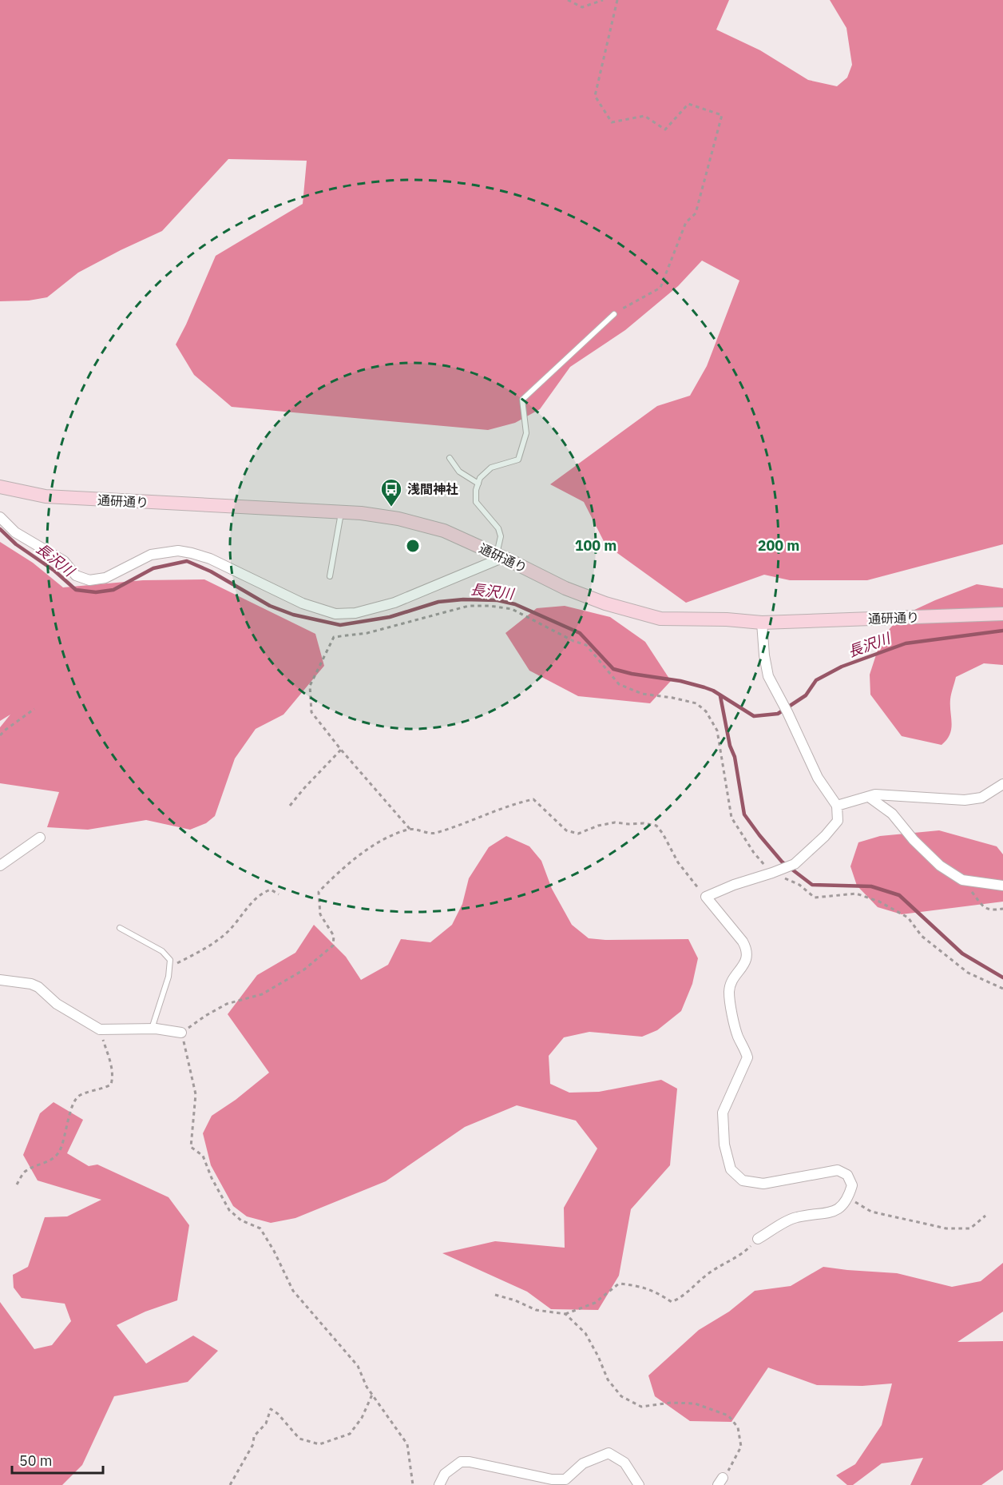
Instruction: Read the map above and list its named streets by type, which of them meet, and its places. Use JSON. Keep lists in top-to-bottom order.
{
  "streets": {
    "street": ["通研通り"]
  },
  "water": ["長沢川"],
  "places": {
    "bus stop": ["浅間神社"]
  },
  "scale_bar": "50 m",
  "rings": ["100 m", "200 m"]
}
